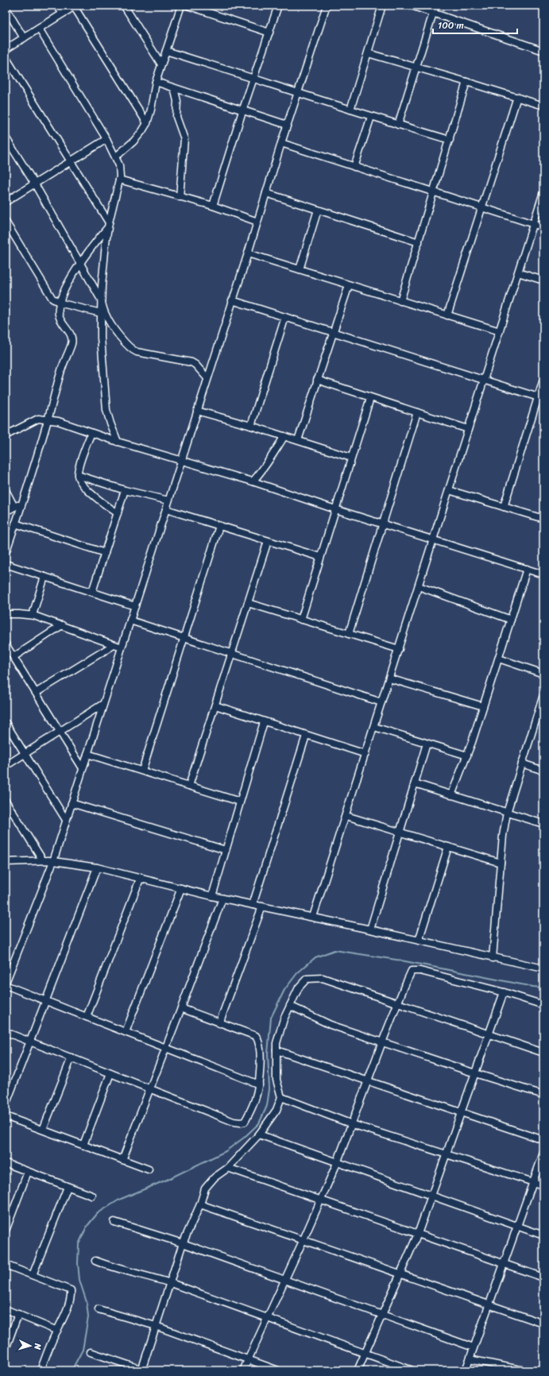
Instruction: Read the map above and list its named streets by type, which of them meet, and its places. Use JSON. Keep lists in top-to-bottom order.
{
  "scale_bar": "100 m",
  "north": "right"
}
